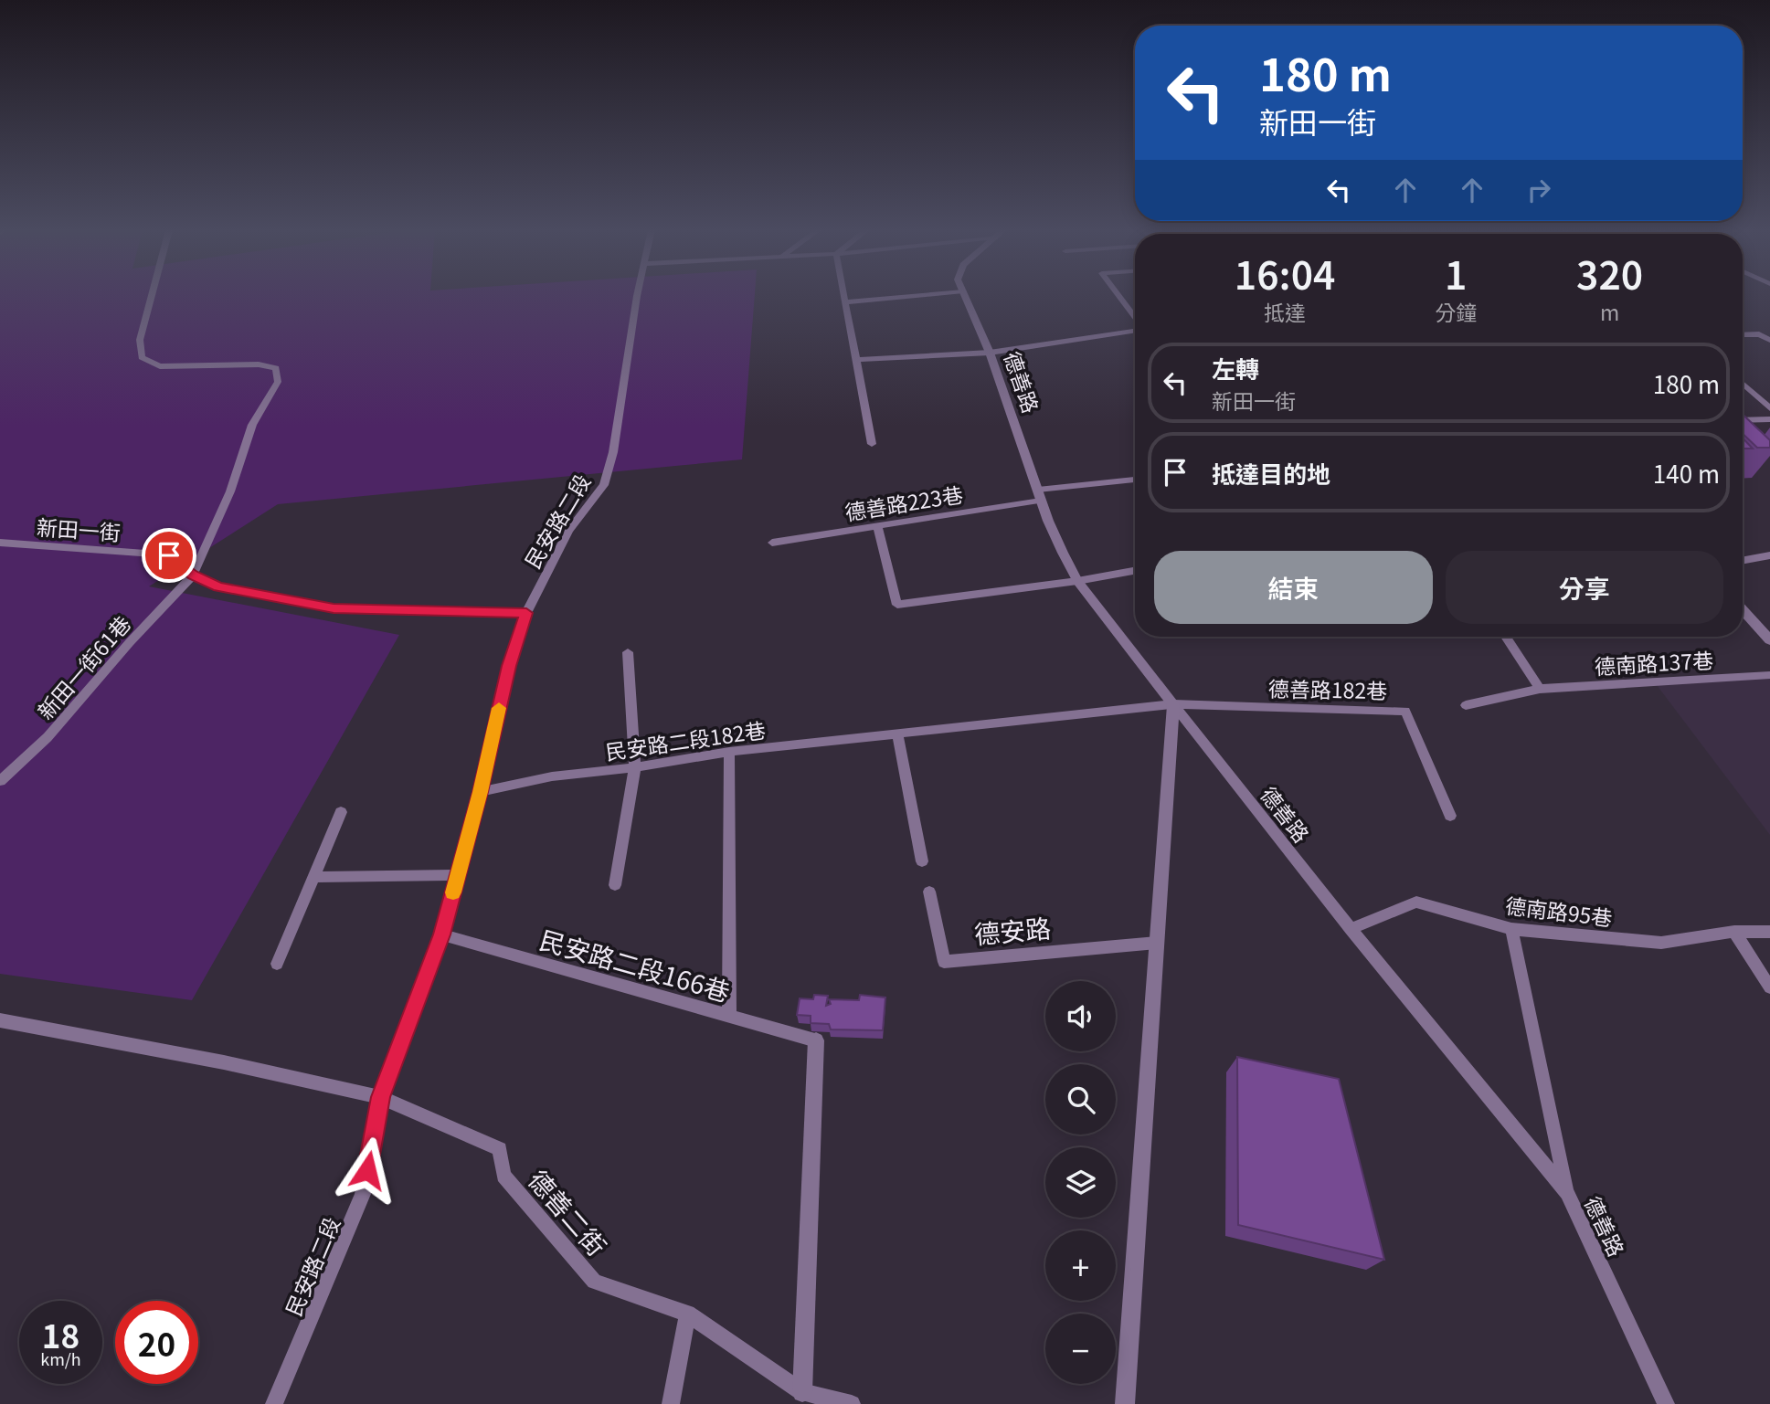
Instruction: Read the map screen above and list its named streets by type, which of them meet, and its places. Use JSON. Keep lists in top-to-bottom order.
{
  "streets": {
    "street": ["德善路"],
    "lane": [
      "德善路223巷",
      "民安路二段",
      "新田一街",
      "德南路137巷",
      "新田一街61巷",
      "德善路182巷",
      "民安路二段182巷",
      "德南路95巷",
      "德安路",
      "民安路二段166巷",
      "德善二街"
    ]
  },
  "crossings": [
    ["德善路", "德善路223巷"],
    ["德善路", "德善路182巷"],
    ["德善路", "民安路二段182巷"],
    ["德善路", "德南路95巷"],
    ["民安路二段", "新田一街"],
    ["民安路二段", "民安路二段182巷"],
    ["民安路二段", "民安路二段166巷"],
    ["民安路二段", "德善二街"],
    ["新田一街", "新田一街61巷"],
    ["德善路182巷", "民安路二段182巷"]
  ],
  "page": {
    "turn": ["180 m", "新田一街"],
    "eta": [
      "16:04",
      "抵達",
      "1",
      "分鐘",
      "320",
      "m"
    ],
    "list": [
      {
        "name": "左轉",
        "note": "新田一街",
        "value": "180 m"
      },
      {
        "name": "抵達目的地",
        "value": "140 m"
      }
    ],
    "buttons": ["結束", "分享"],
    "map_buttons": ["+", "−"],
    "speed": "18 km/h",
    "limit": "20"
  }
}
